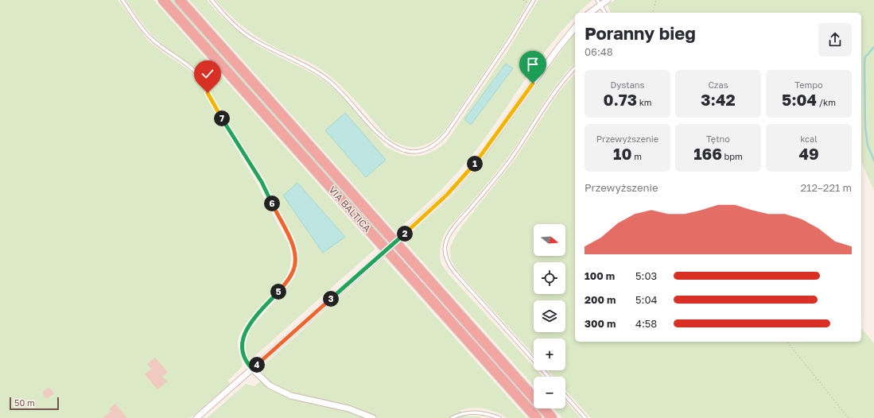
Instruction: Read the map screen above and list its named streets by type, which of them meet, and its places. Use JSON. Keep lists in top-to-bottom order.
{
  "streets": {
    "highway": ["VIA BALTICA"]
  },
  "scale_bar": "50 m",
  "north": "right",
  "page": {
    "heading": ["Poranny bieg", "06:48"],
    "stats": [
      ["Dystans", "0.73 km"],
      ["Czas", "3:42"],
      ["Tempo", "5:04 /km"],
      ["Przewyższenie", "10 m"],
      ["Tętno", "166 bpm"],
      ["kcal", "49"]
    ],
    "pins": [
      "7",
      "1",
      "6",
      "2",
      "5",
      "3",
      "4"
    ],
    "chart": ["Przewyższenie", "212–221 m"],
    "map_buttons": ["+", "−"],
    "list": [
      {
        "name": "100 m",
        "note": "5:03"
      },
      {
        "name": "200 m",
        "note": "5:04"
      },
      {
        "name": "300 m",
        "note": "4:58"
      }
    ],
    "scale": "50 m"
  }
}
